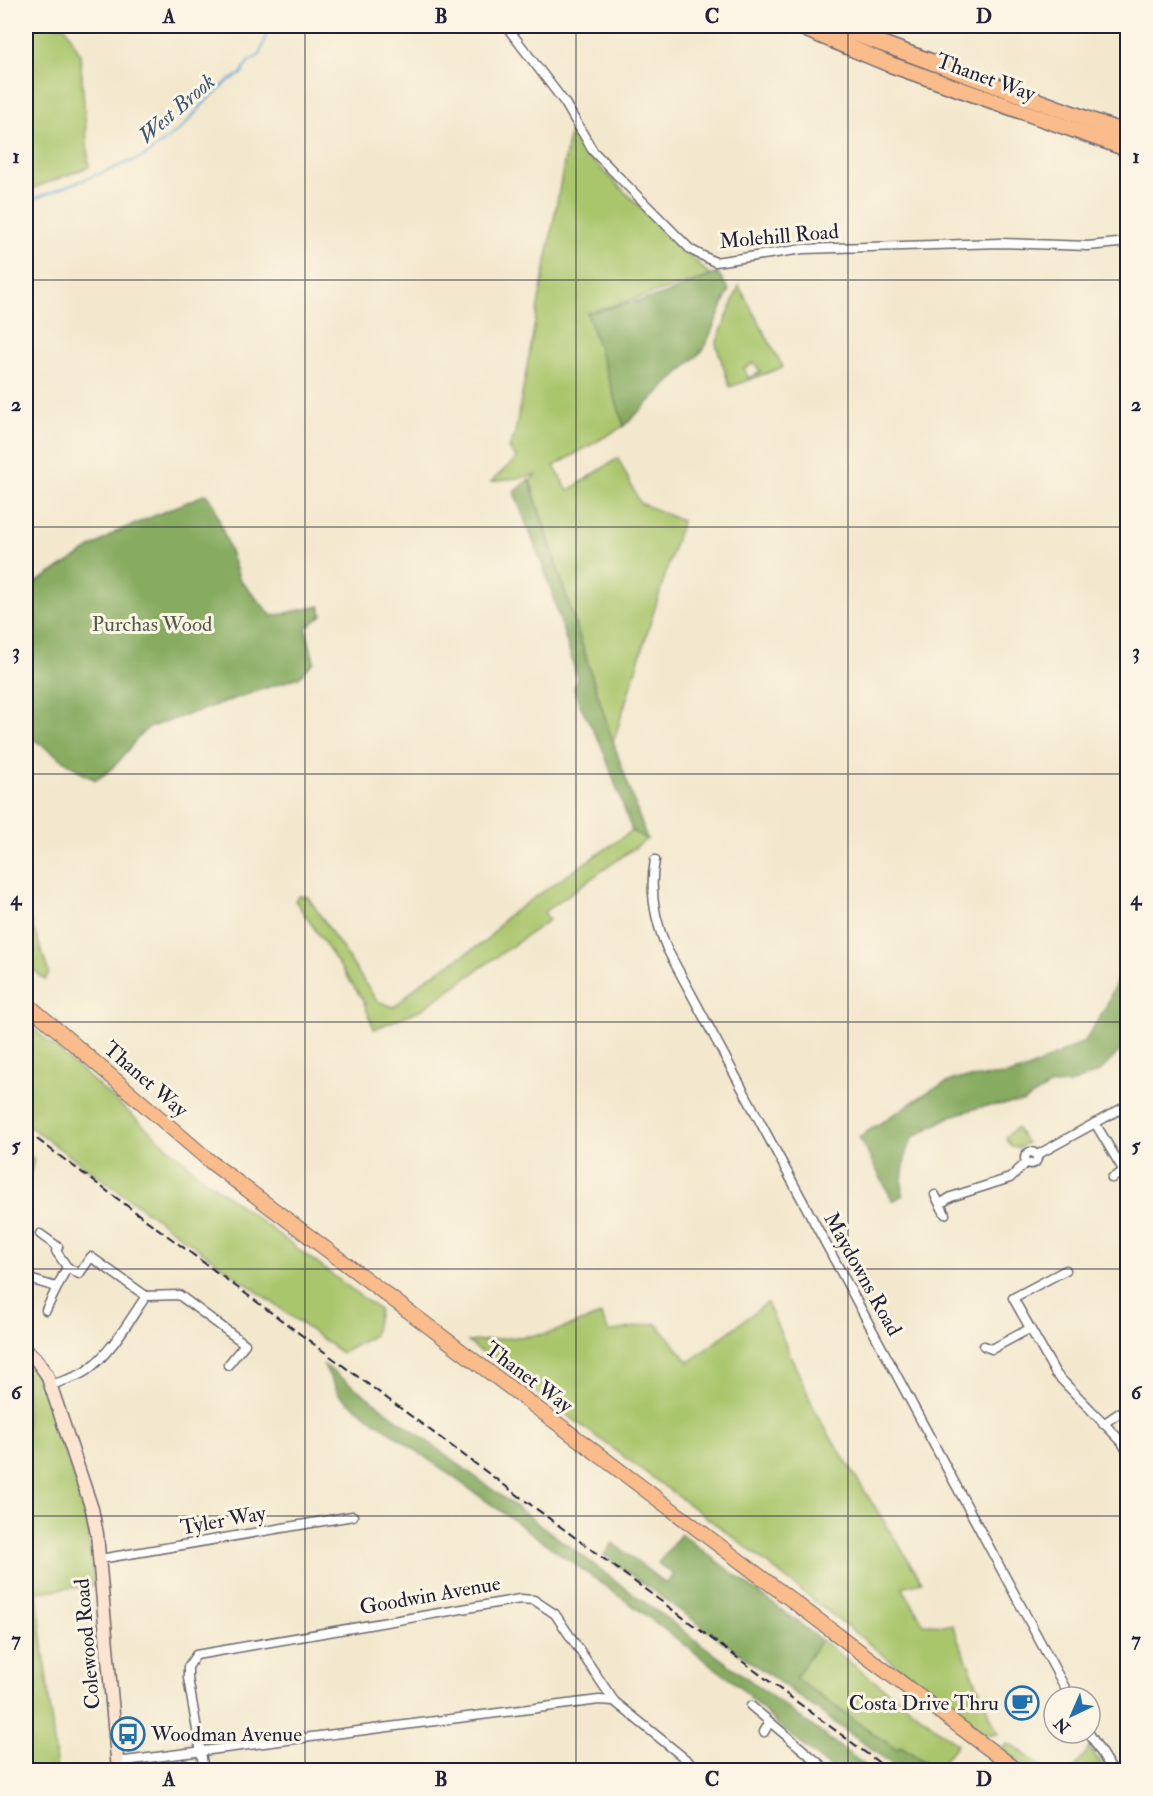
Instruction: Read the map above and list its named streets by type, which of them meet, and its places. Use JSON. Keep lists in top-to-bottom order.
{
  "streets": {
    "highway": ["Thanet Way"],
    "main road": ["Colewood Road"],
    "street": [
      "Molehill Road",
      "Maydowns Road",
      "Tyler Way",
      "Goodwin Avenue"
    ]
  },
  "crossings": [
    ["Tyler Way", "Colewood Road"]
  ],
  "water": ["West Brook"],
  "parks": ["Purchas Wood"],
  "places": {
    "cafe": ["Costa Drive Thru"],
    "bus stop": ["Woodman Avenue"]
  },
  "north": "bottom left",
  "grid": {
    "columns": [
      "A",
      "B",
      "C",
      "D"
    ],
    "rows": [
      "1",
      "2",
      "3",
      "4",
      "5",
      "6",
      "7"
    ]
  }
}
